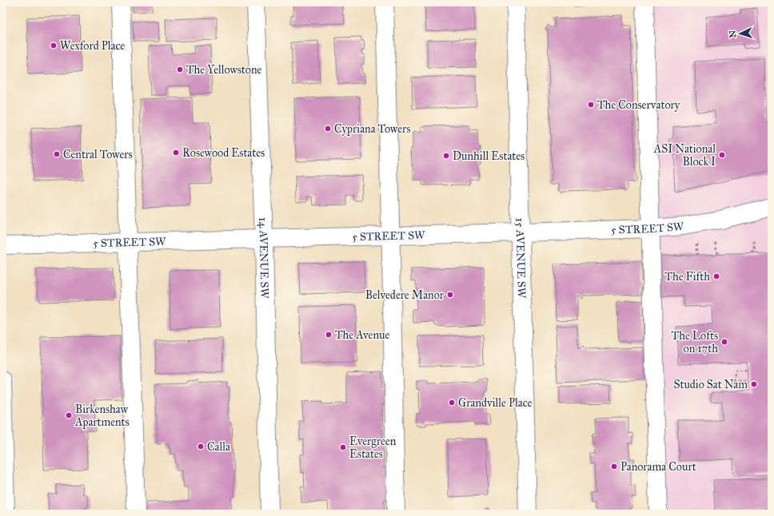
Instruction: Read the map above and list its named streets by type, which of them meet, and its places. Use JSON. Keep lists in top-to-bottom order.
{
  "streets": {
    "street": ["5 STREET SW", "14 AVENUE SW", "15 AVENUE SW"]
  },
  "crossings": [
    ["5 STREET SW", "14 AVENUE SW"],
    ["5 STREET SW", "15 AVENUE SW"]
  ],
  "places": [
    "Wexford Place",
    "The Yellowstone",
    "The Conservatory",
    "Cypriana Towers",
    "Rosewood Estates",
    "Central Towers",
    "ASI National Block I",
    "Dunhill Estates",
    "The Fifth",
    "Belvedere Manor",
    "The Avenue",
    "The Lofts on 17th",
    "Studio Sat Nam",
    "Grandville Place",
    "Birkenshaw Apartments",
    "Calla",
    "Evergreen Estates",
    "Panorama Court"
  ],
  "north": "left"
}
